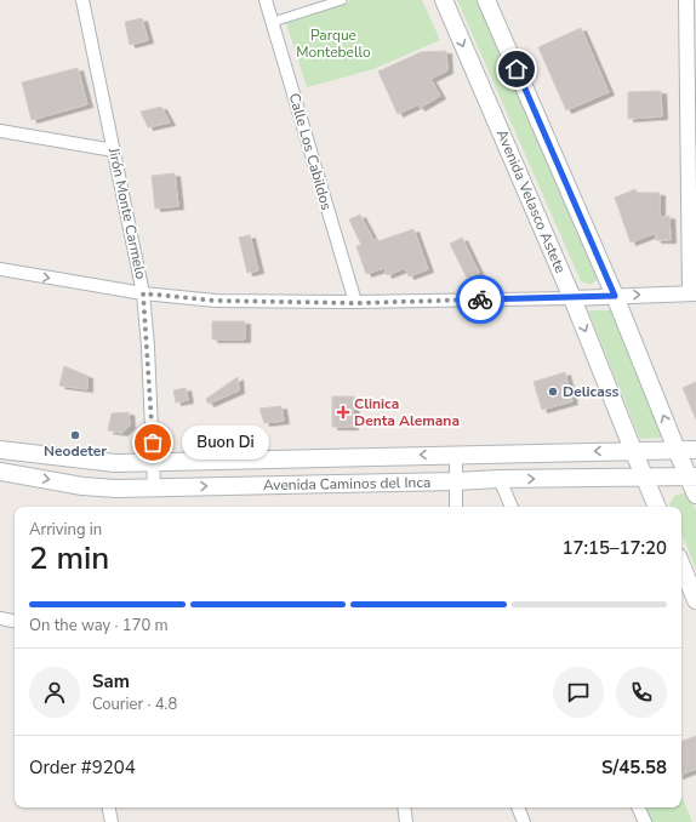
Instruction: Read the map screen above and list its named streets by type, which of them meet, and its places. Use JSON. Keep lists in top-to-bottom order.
{
  "streets": {
    "main road": ["Avenida Velasco Astete", "Avenida Caminos del Inca"],
    "street": ["Calle Los Cabildos", "Jirón Monte Carmelo"]
  },
  "crossings": [
    ["Avenida Velasco Astete", "Avenida Caminos del Inca"],
    ["Jirón Monte Carmelo", "Avenida Caminos del Inca"]
  ],
  "parks": ["Parque Montebello"],
  "places": {
    "other": ["Delicass", "Neodeter", "Buon Di"],
    "health": ["Clinica Denta Alemana"]
  },
  "page": {
    "bubble": "Buon Di",
    "heading": ["2 min", "Arriving in", "17:15–17:20"],
    "panel": [
      "Sam",
      "Courier · 4.8",
      "Order #9204",
      "S/45.58"
    ],
    "bar": "On the way · 170 m"
  }
}
